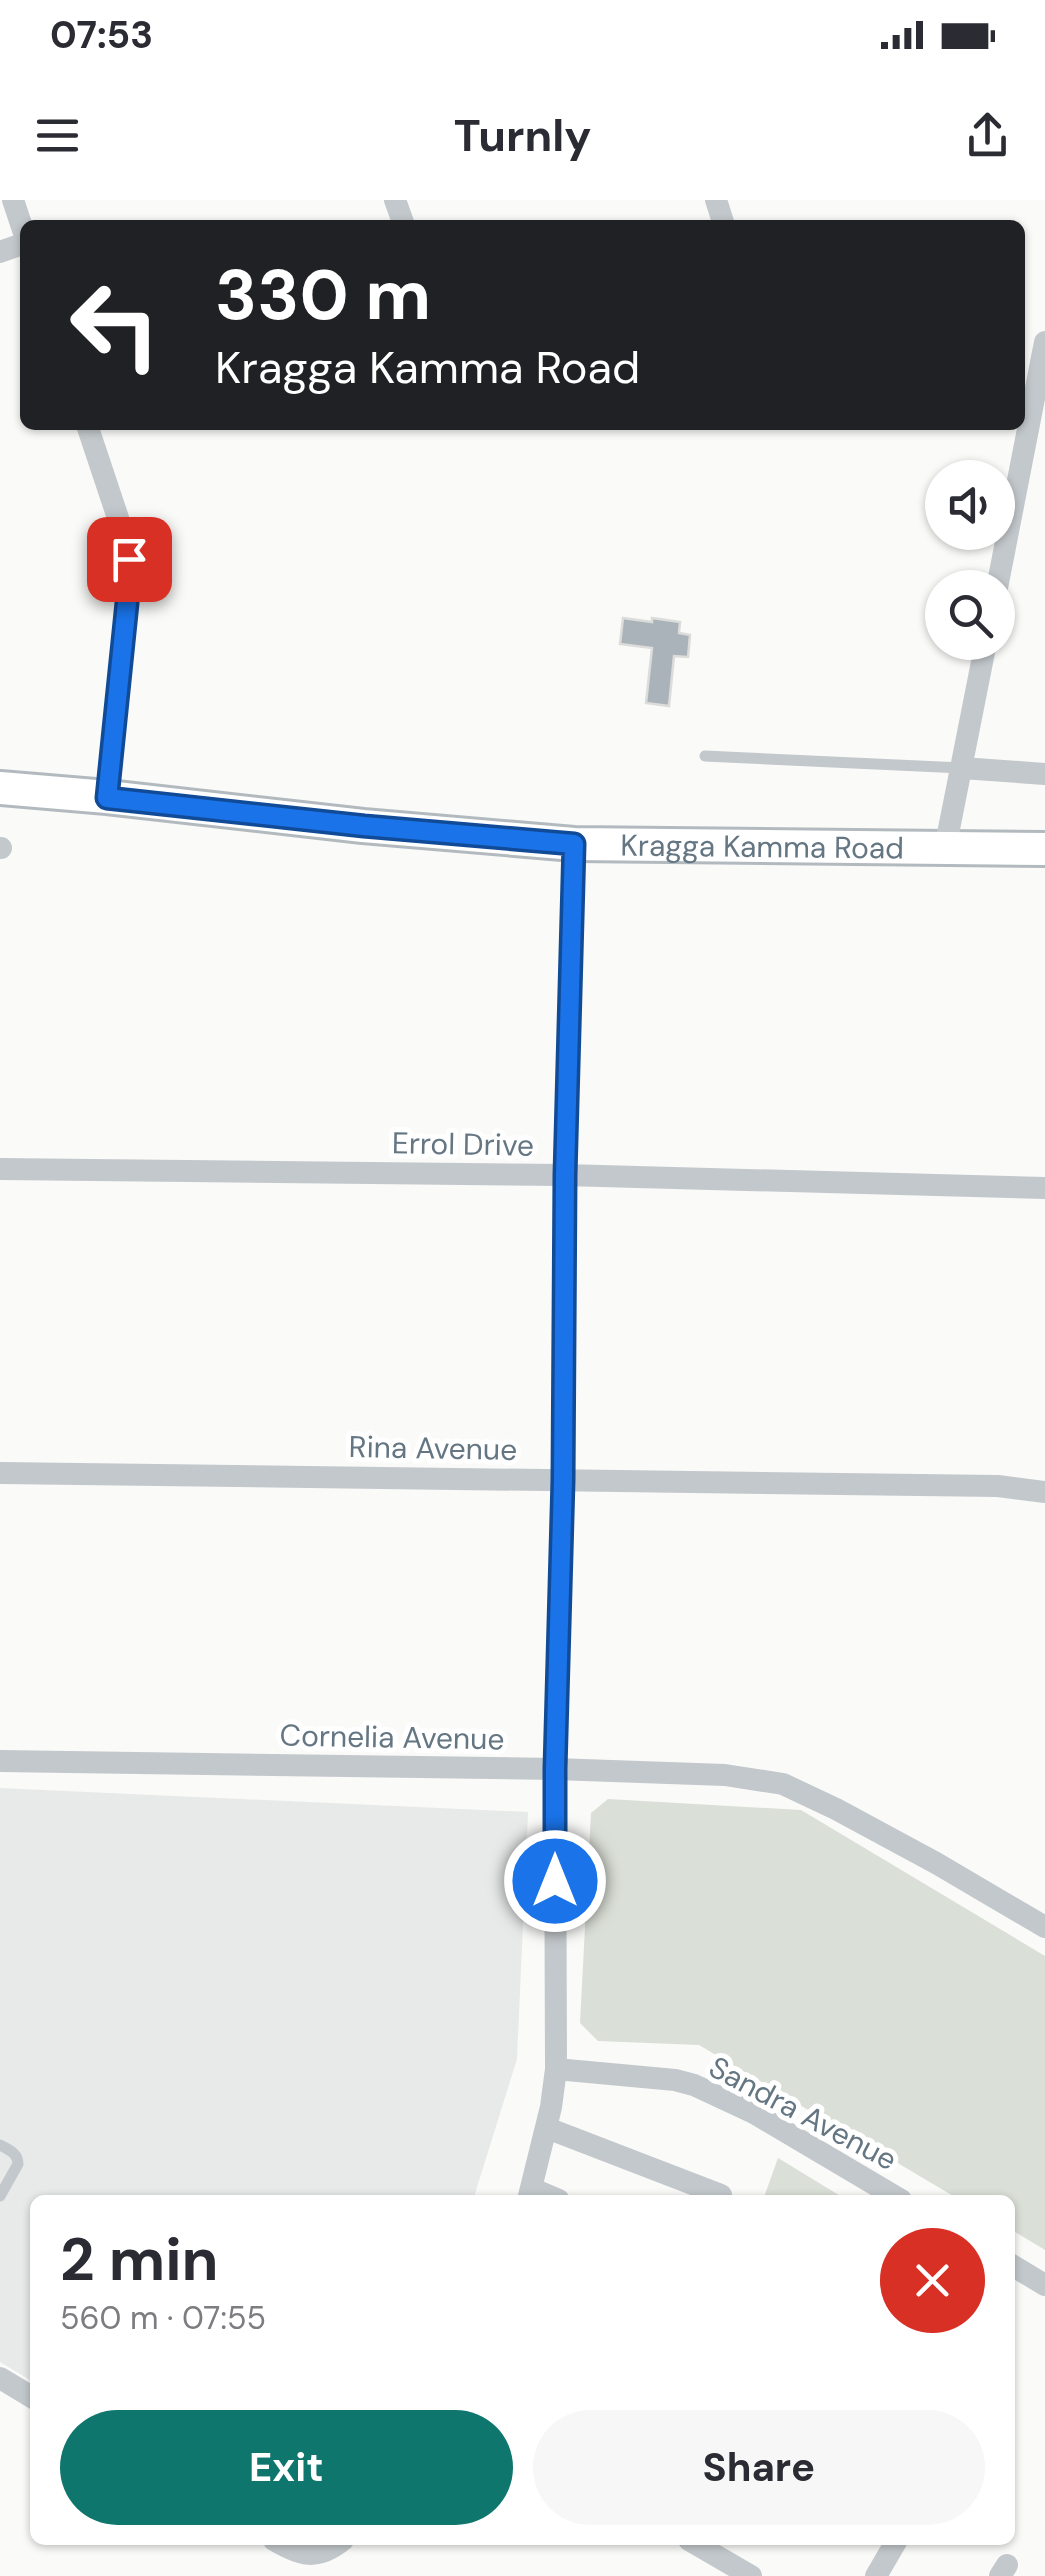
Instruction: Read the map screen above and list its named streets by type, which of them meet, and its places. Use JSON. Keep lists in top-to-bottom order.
{
  "streets": {
    "main road": ["Kragga Kamma Road"],
    "street": [
      "Errol Drive",
      "Rina Avenue",
      "Cornelia Avenue",
      "Sandra Avenue"
    ]
  },
  "page": {
    "status": "07:53",
    "header": "Turnly",
    "turn": ["330 m", "Kragga Kamma Road"],
    "heading": ["2 min", "560 m · 07:55"],
    "buttons": ["Exit", "Share"]
  }
}
